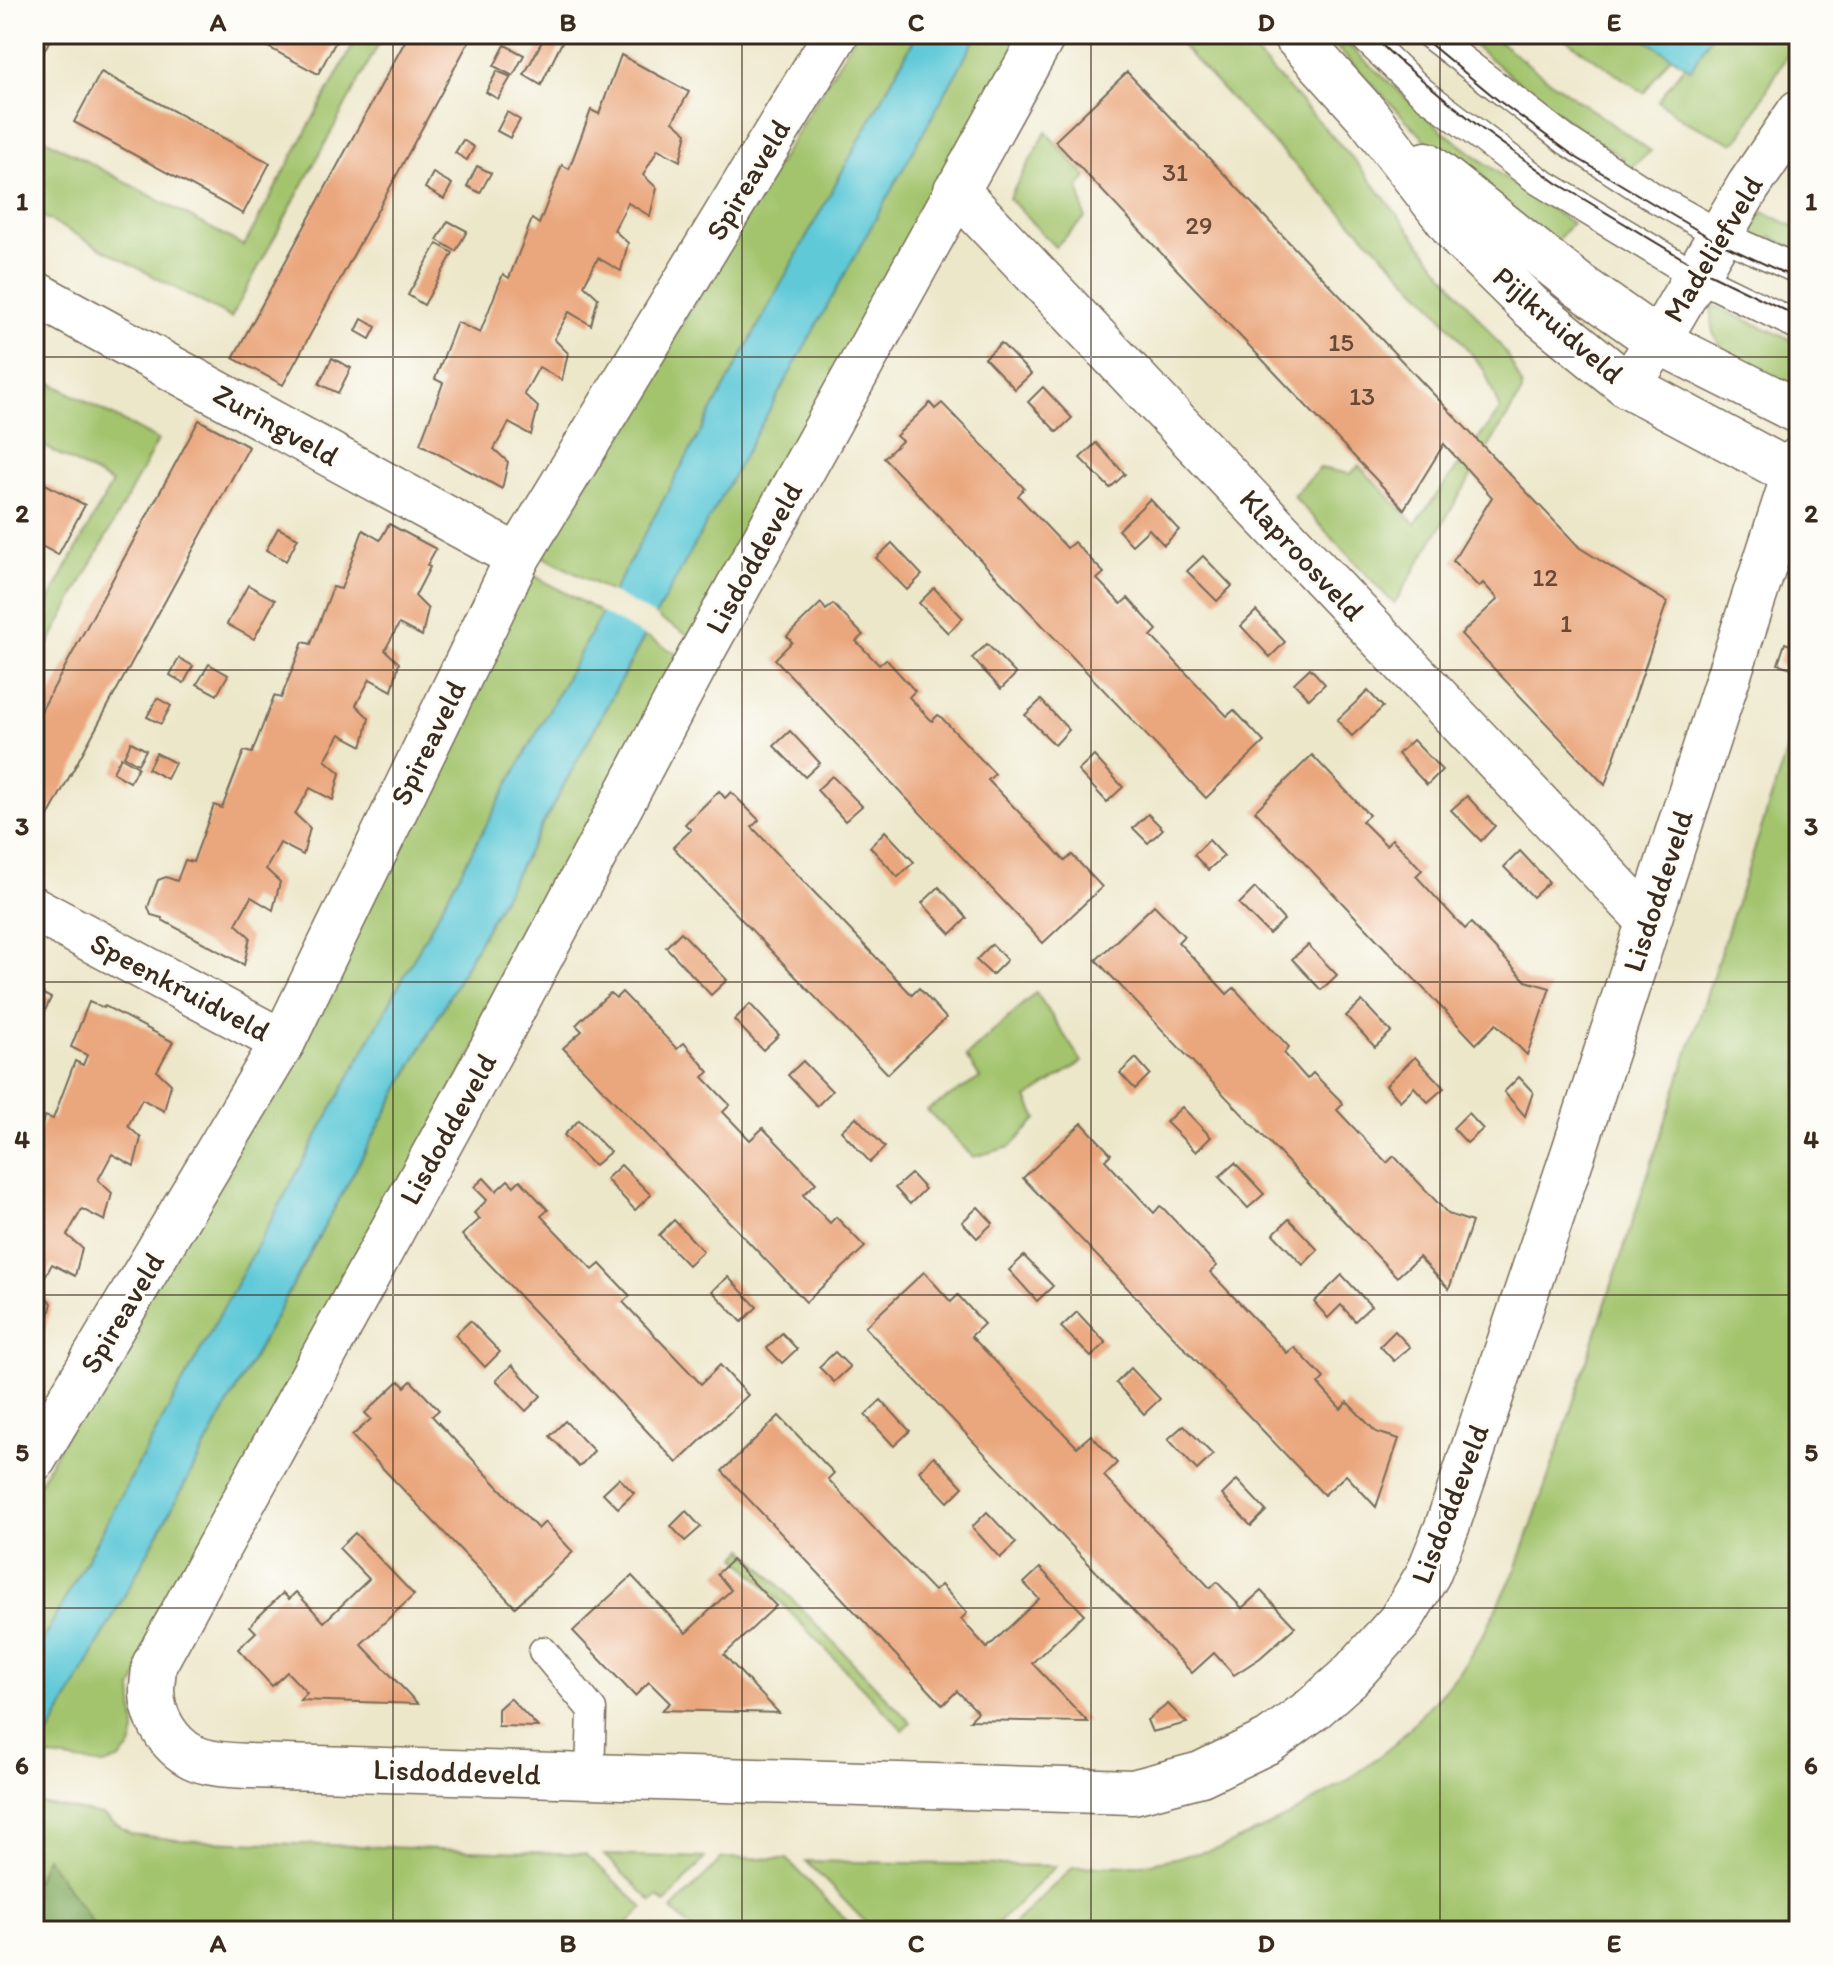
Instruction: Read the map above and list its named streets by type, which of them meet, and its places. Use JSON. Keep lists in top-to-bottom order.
{
  "streets": {
    "street": [
      "Spireaveld",
      "Madeliefveld",
      "Pijlkruidveld",
      "Zuringveld",
      "Klaproosveld",
      "Lisdoddeveld",
      "Speenkruidveld"
    ]
  },
  "crossings": [
    ["Spireaveld", "Zuringveld"],
    ["Spireaveld", "Speenkruidveld"],
    ["Madeliefveld", "Pijlkruidveld"],
    ["Pijlkruidveld", "Lisdoddeveld"],
    ["Klaproosveld", "Lisdoddeveld"]
  ],
  "house_numbers": [
    "31",
    "29",
    "15",
    "13",
    "12",
    "1"
  ],
  "grid": {
    "columns": [
      "A",
      "B",
      "C",
      "D",
      "E"
    ],
    "rows": [
      "1",
      "2",
      "3",
      "4",
      "5",
      "6"
    ]
  }
}
